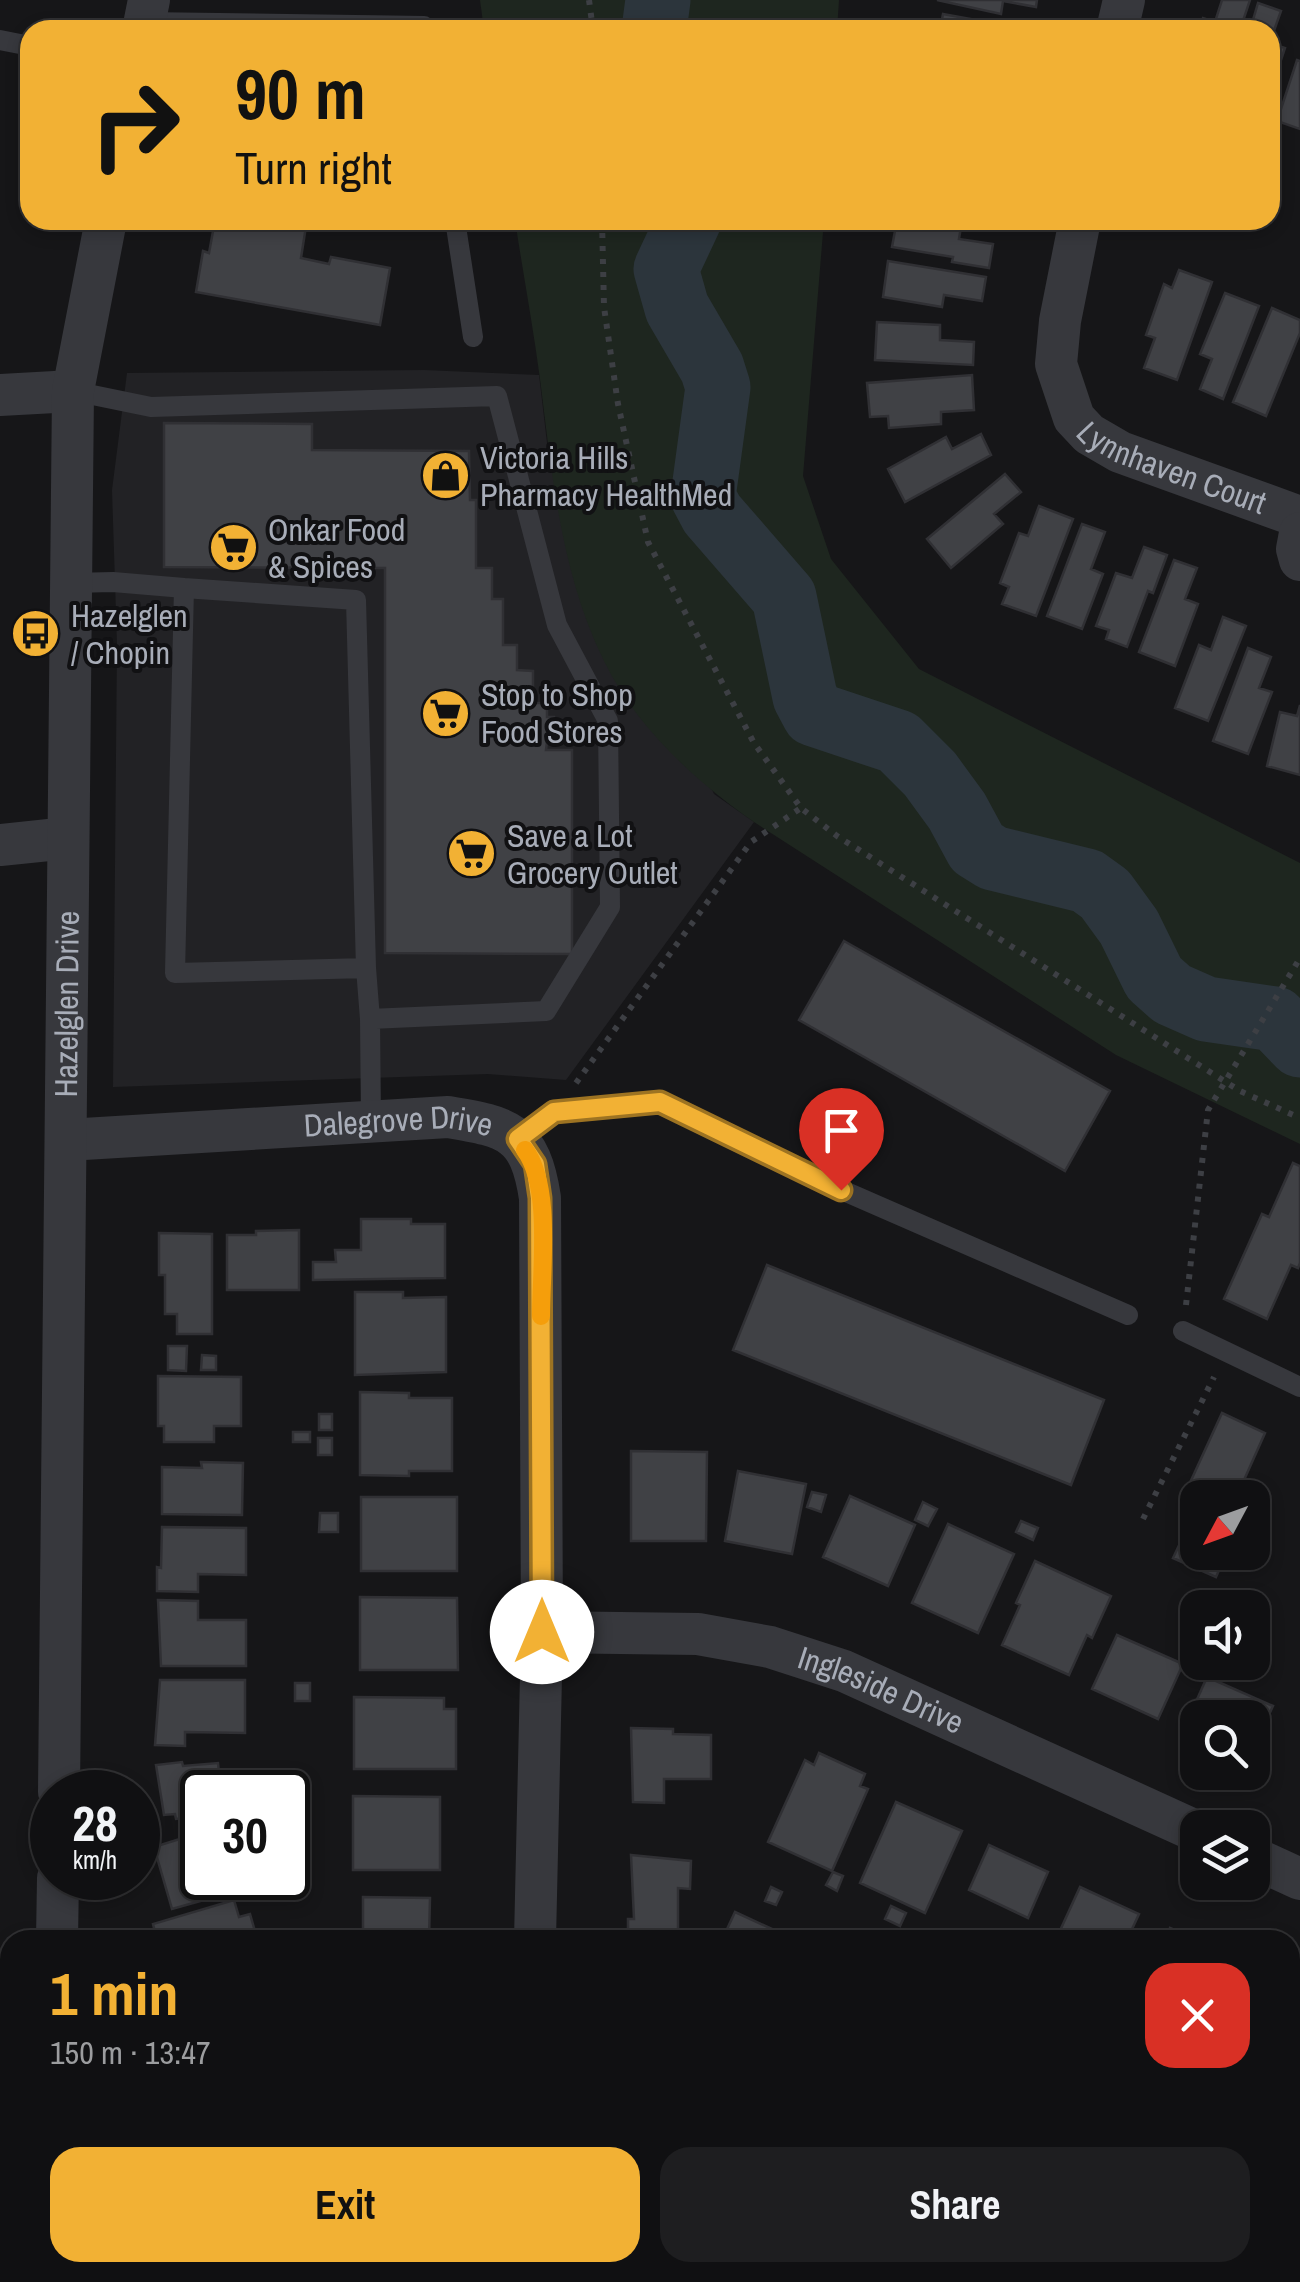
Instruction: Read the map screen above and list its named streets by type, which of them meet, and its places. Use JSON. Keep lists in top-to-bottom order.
{
  "streets": {
    "street": [
      "Lynnhaven Court",
      "Hazelglen Drive",
      "Dalegrove Drive",
      "Ingleside Drive"
    ]
  },
  "crossings": [
    ["Hazelglen Drive", "Dalegrove Drive"],
    ["Dalegrove Drive", "Ingleside Drive"]
  ],
  "places": {
    "shop": ["Victoria Hills Pharmacy HealthMed"],
    "supermarket": ["Onkar Food & Spices", "Stop to Shop Food Stores", "Save a Lot Grocery Outlet"],
    "bus stop": ["Hazelglen / Chopin"]
  },
  "north": "bottom left",
  "page": {
    "turn": ["90 m", "Turn right"],
    "speed": "28 km/h",
    "limit": "30",
    "heading": ["1 min", "150 m · 13:47"],
    "buttons": ["Exit", "Share"]
  }
}
